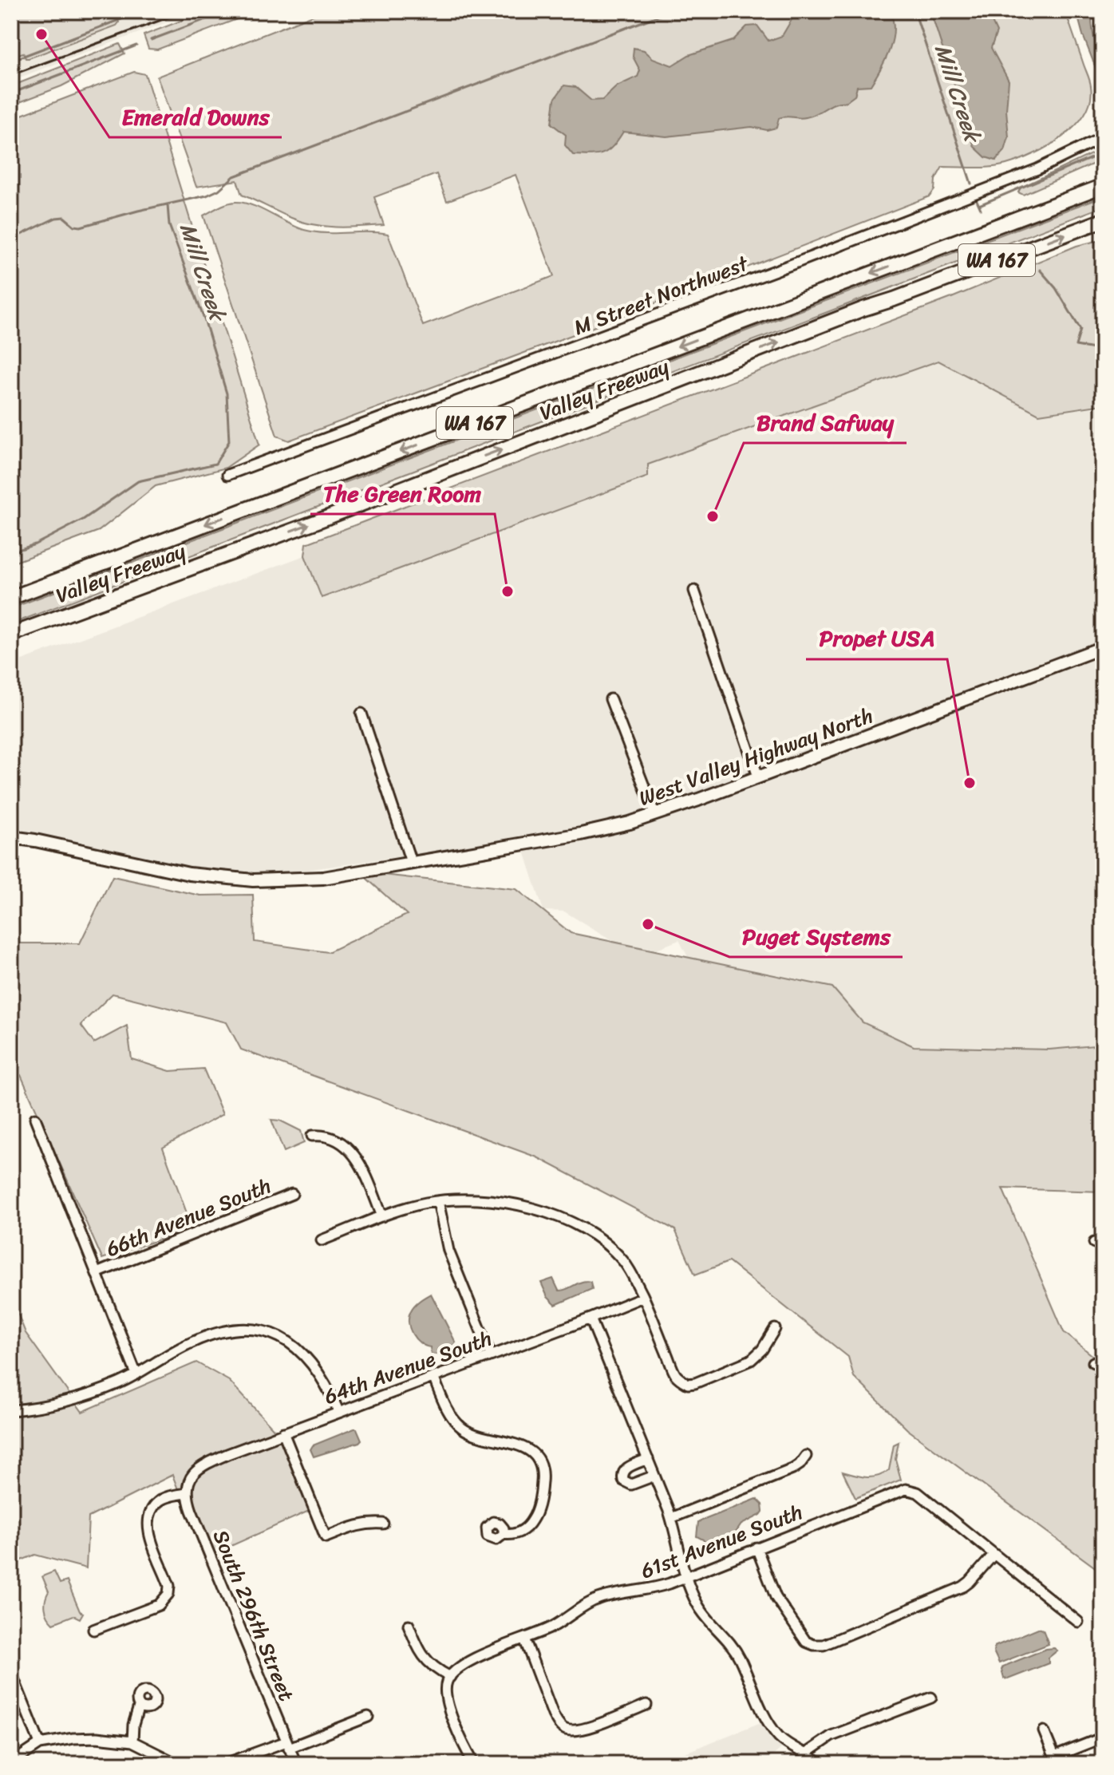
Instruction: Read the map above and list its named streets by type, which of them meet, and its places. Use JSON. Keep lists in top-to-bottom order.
{
  "streets": {
    "highway": ["WA 167", "Valley Freeway"],
    "main road": ["West Valley Highway North"],
    "street": [
      "M Street Northwest",
      "66th Avenue South",
      "64th Avenue South",
      "61st Avenue South",
      "South 296th Street"
    ]
  },
  "crossings": [
    ["64th Avenue South", "South 296th Street"]
  ],
  "water": ["Mill Creek"],
  "places": [
    "Emerald Downs",
    "Brand Safway",
    "The Green Room",
    "Propet USA",
    "Puget Systems"
  ]
}
